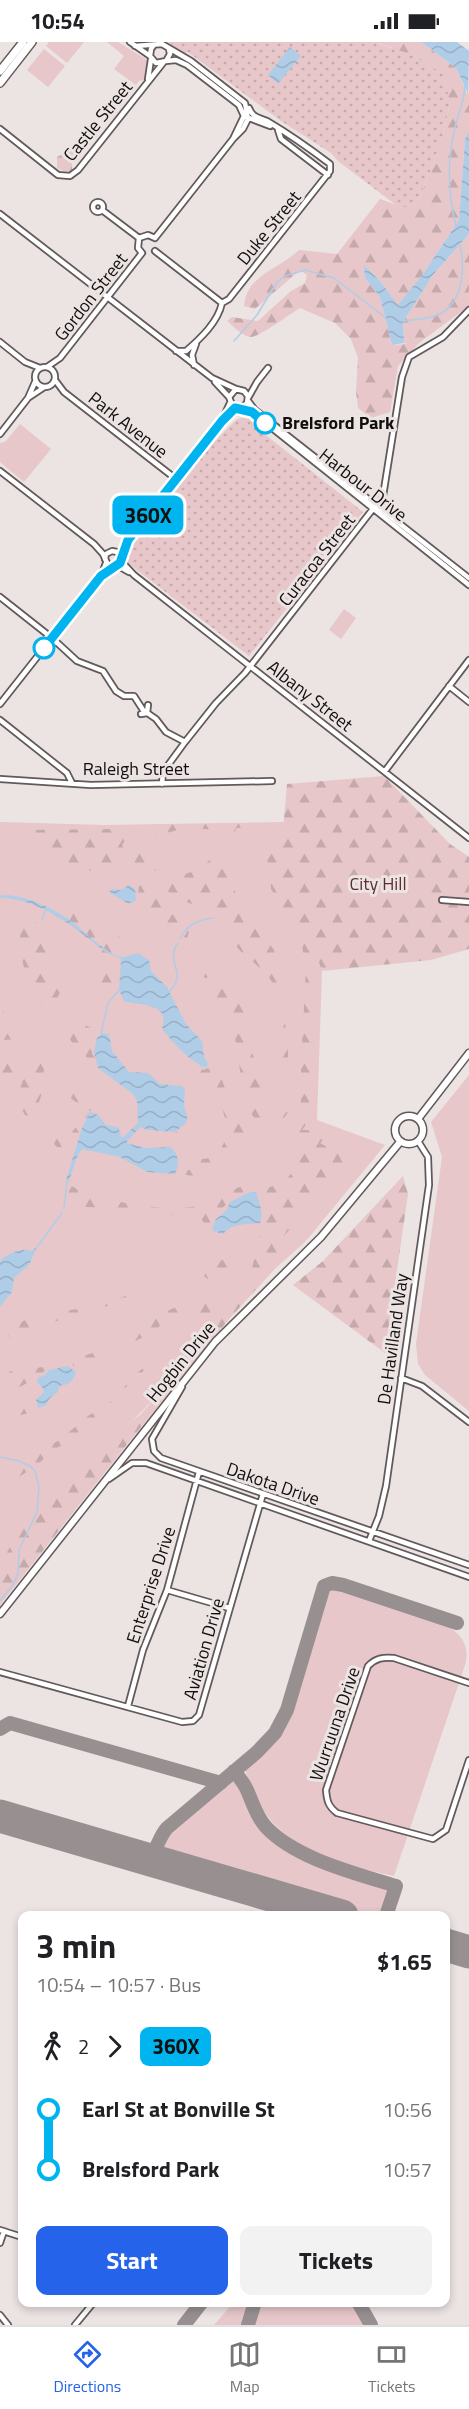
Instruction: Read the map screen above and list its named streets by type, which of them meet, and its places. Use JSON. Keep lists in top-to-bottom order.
{
  "streets": {
    "main road": ["Hogbin Drive"],
    "street": [
      "Castle Street",
      "Duke Street",
      "Gordon Street",
      "Park Avenue",
      "Harbour Drive",
      "Curacoa Street",
      "Albany Street",
      "Raleigh Street",
      "De Havilland Way",
      "Dakota Drive",
      "Enterprise Drive",
      "Aviation Drive",
      "Wurruuna Drive"
    ]
  },
  "crossings": [
    ["Gordon Street", "Park Avenue"],
    ["Harbour Drive", "Curacoa Street"],
    ["Curacoa Street", "Albany Street"],
    ["Curacoa Street", "Raleigh Street"],
    ["De Havilland Way", "Hogbin Drive"],
    ["De Havilland Way", "Dakota Drive"],
    ["Hogbin Drive", "Dakota Drive"],
    ["Dakota Drive", "Enterprise Drive"],
    ["Dakota Drive", "Aviation Drive"],
    ["Enterprise Drive", "Aviation Drive"]
  ],
  "parks": ["City Hill"],
  "places": ["Brelsford Park"],
  "lines": ["bus line 360X"],
  "page": {
    "status": "10:54",
    "on_map": "360X",
    "heading": ["3 min", "10:54 – 10:57 · Bus", "$1.65"],
    "legs": ["2", "360X"],
    "list": [
      {
        "name": "Earl St at Bonville St",
        "value": "10:56"
      },
      {
        "name": "Brelsford Park",
        "value": "10:57"
      }
    ],
    "buttons": ["Start", "Tickets"],
    "tabs": ["Directions", "Map", "Tickets"]
  }
}
